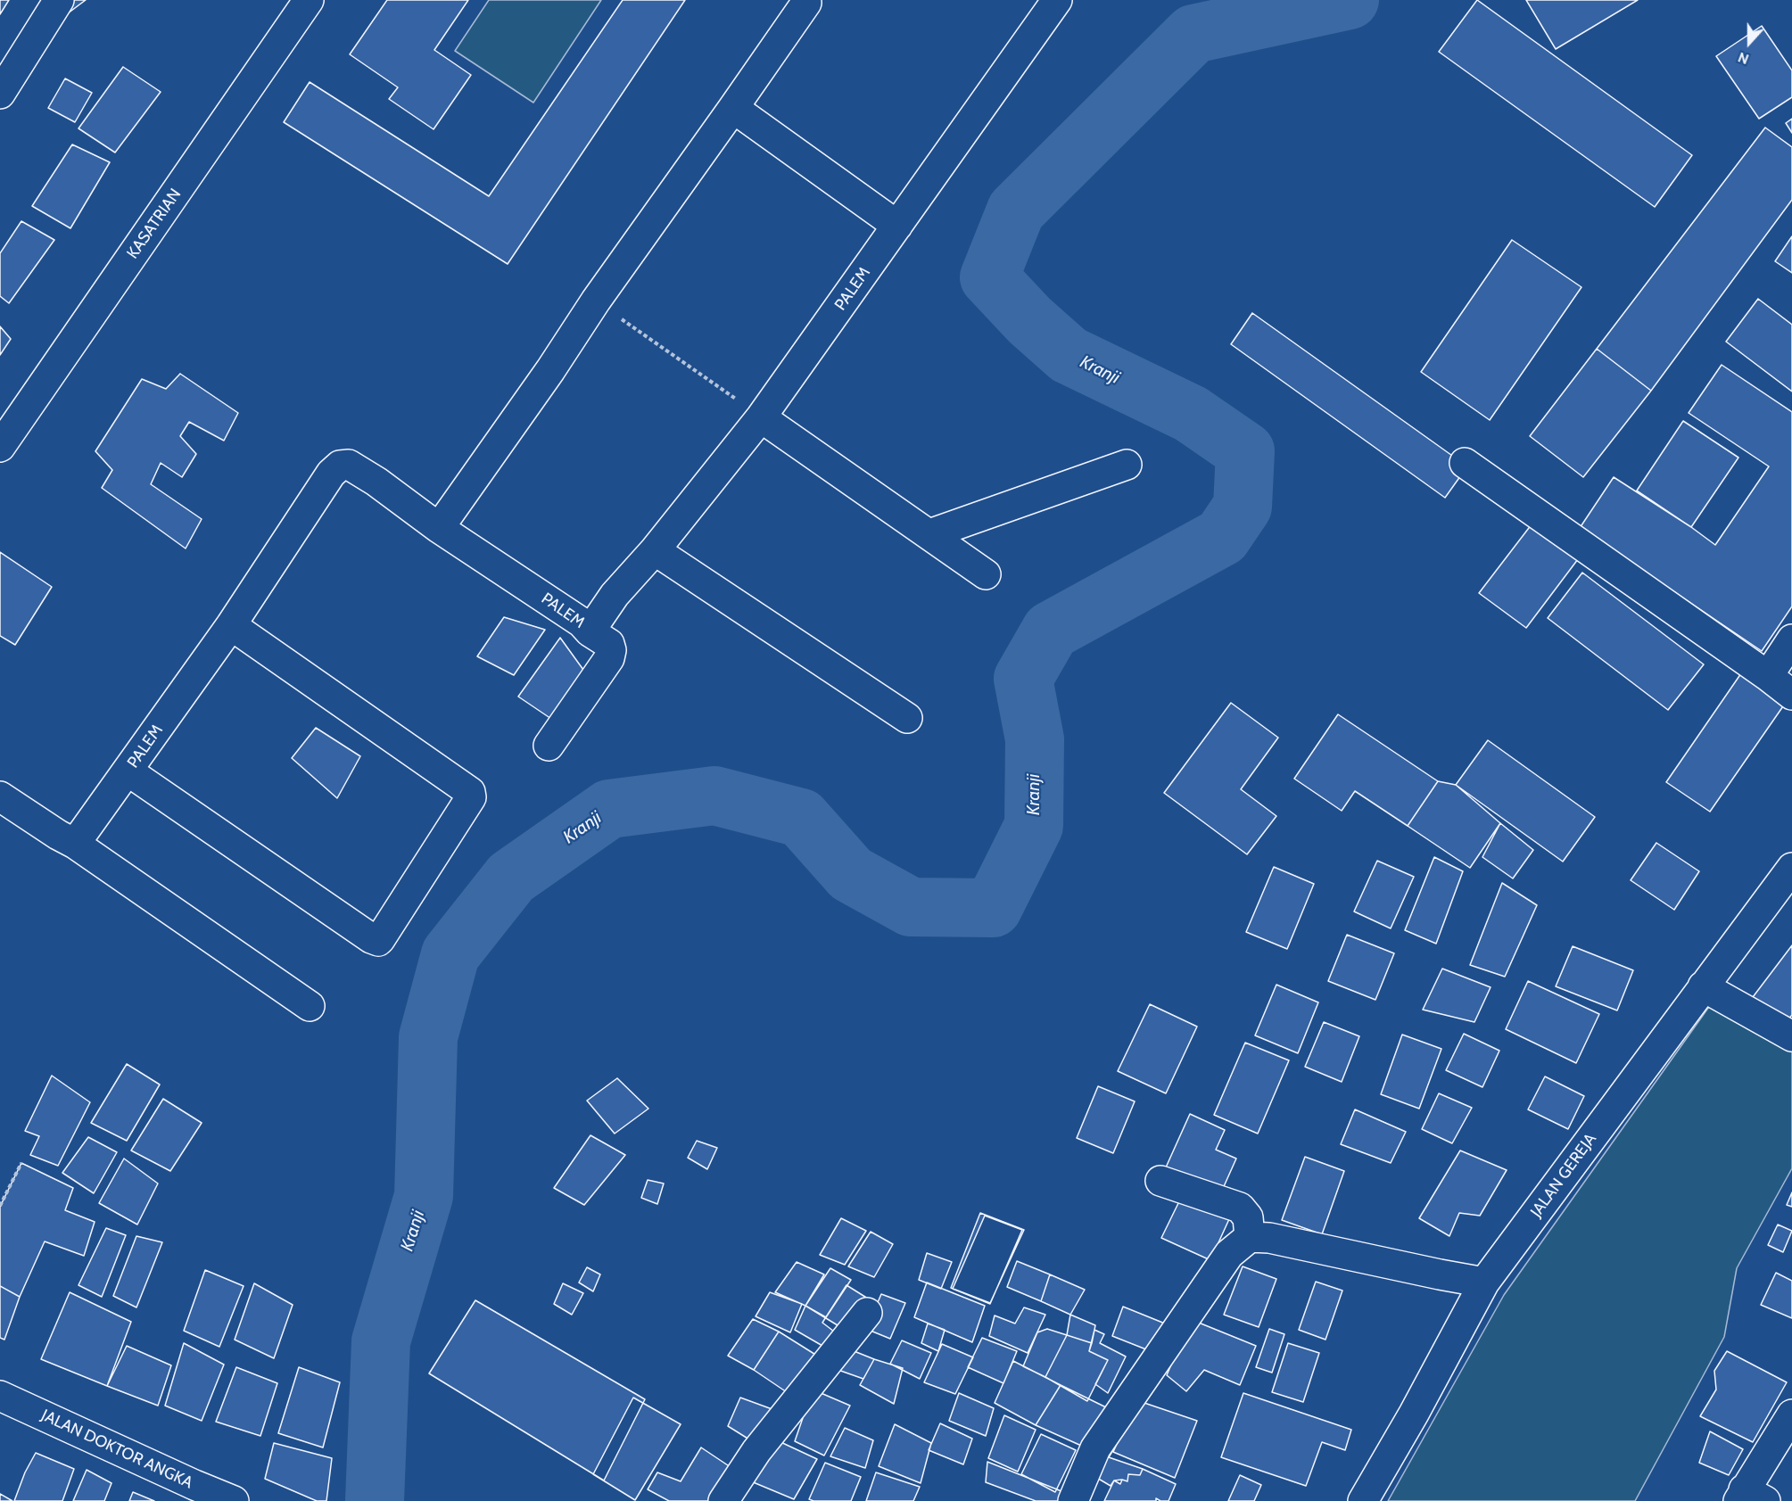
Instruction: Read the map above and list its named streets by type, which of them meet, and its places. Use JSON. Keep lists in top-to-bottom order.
{
  "streets": {
    "street": [
      "KASATRIAN",
      "PALEM",
      "JALAN GEREJA",
      "JALAN DOKTOR ANGKA"
    ]
  },
  "water": ["Kranji"],
  "north": "bottom"
}
